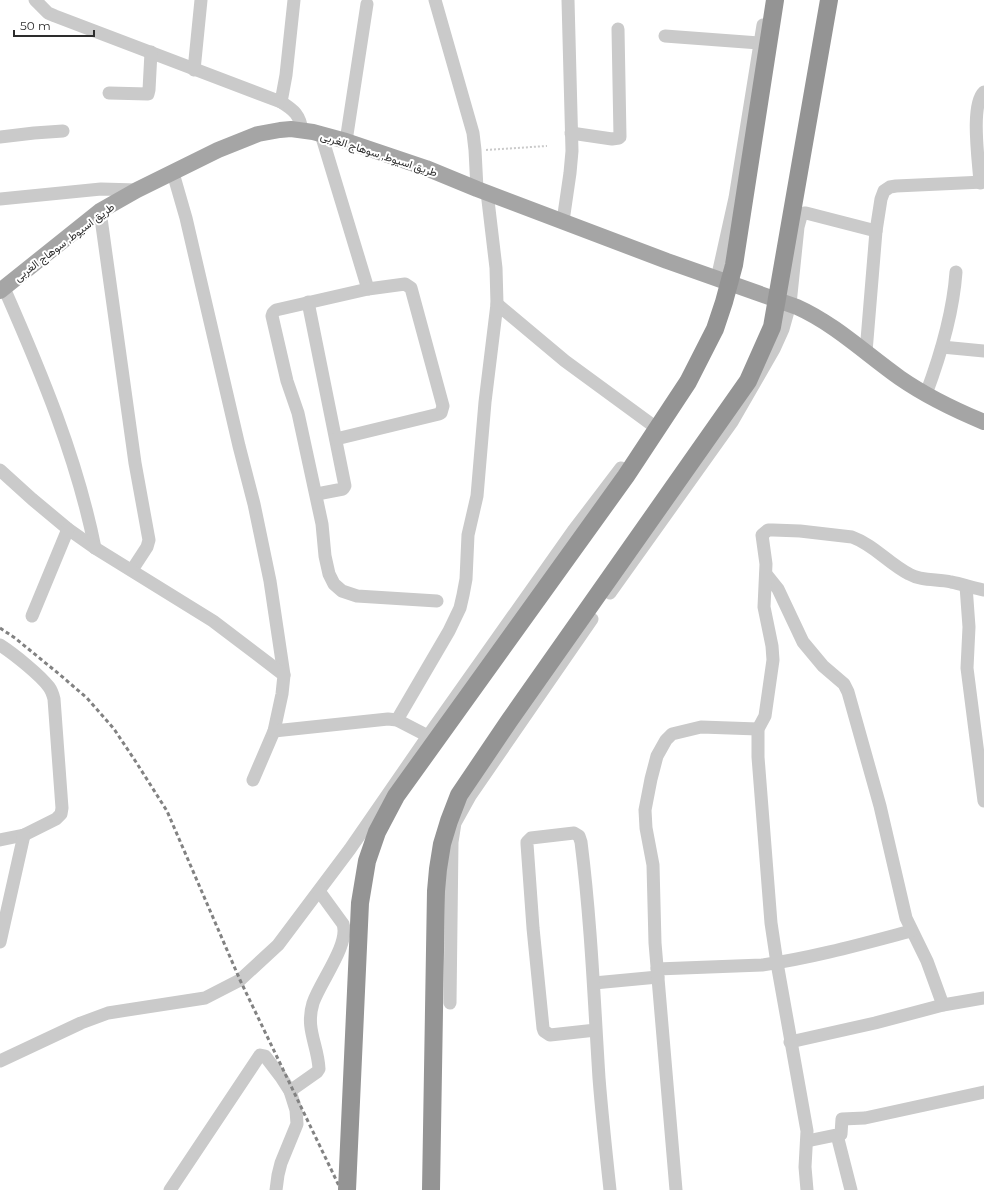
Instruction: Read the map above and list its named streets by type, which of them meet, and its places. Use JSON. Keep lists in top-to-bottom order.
{
  "streets": {
    "main road": ["طريق اسيوط, سوهاج الغربى"]
  },
  "scale_bar": "50 m"
}
